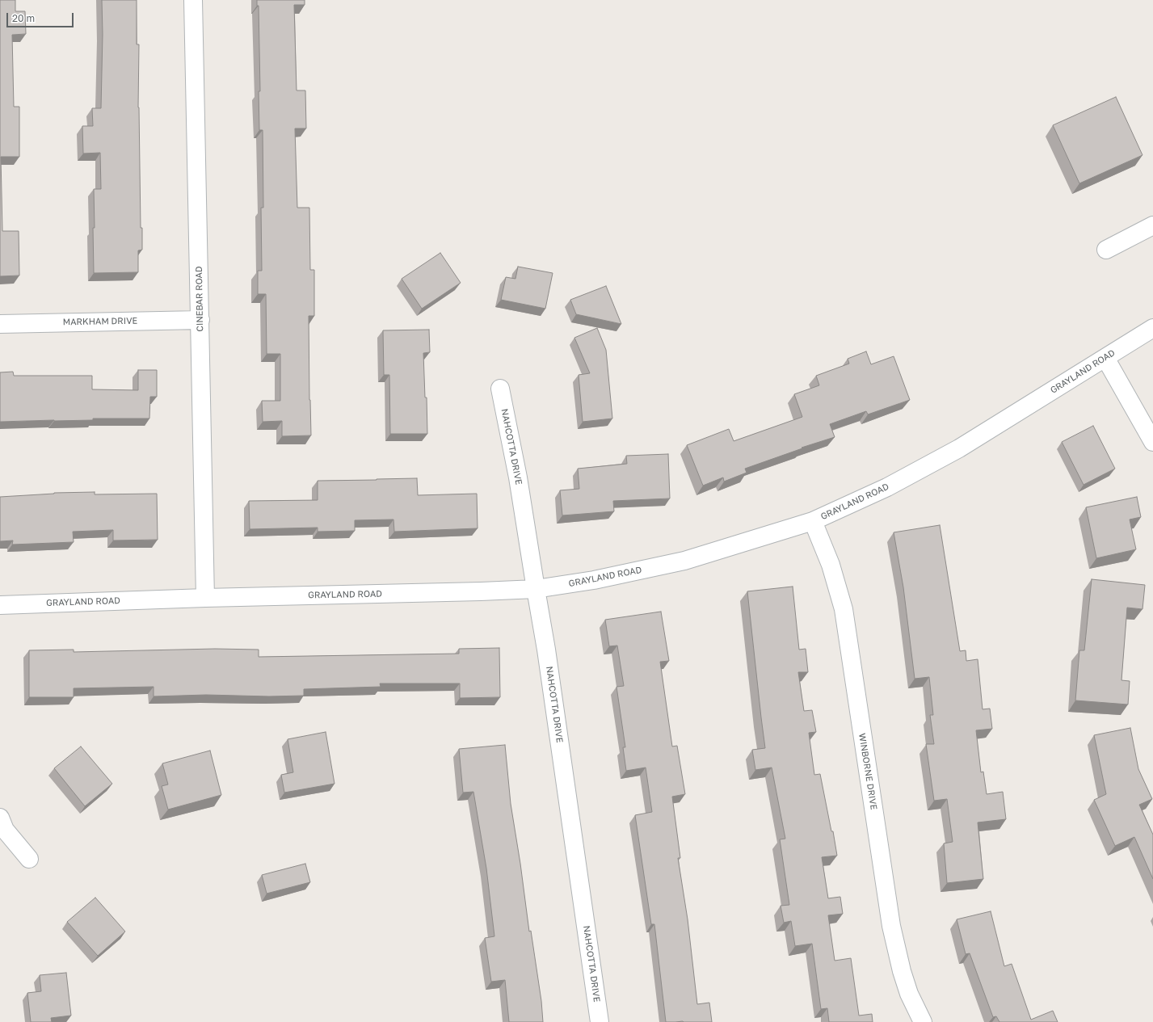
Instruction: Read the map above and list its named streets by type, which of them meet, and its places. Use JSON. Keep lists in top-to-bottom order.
{
  "streets": {
    "street": [
      "CINEBAR ROAD",
      "MARKHAM DRIVE",
      "GRAYLAND ROAD",
      "NAHCOTTA DRIVE",
      "WINBORNE DRIVE"
    ]
  },
  "crossings": [
    ["CINEBAR ROAD", "MARKHAM DRIVE"],
    ["CINEBAR ROAD", "GRAYLAND ROAD"],
    ["GRAYLAND ROAD", "NAHCOTTA DRIVE"],
    ["GRAYLAND ROAD", "WINBORNE DRIVE"]
  ],
  "scale_bar": "20 m"
}
